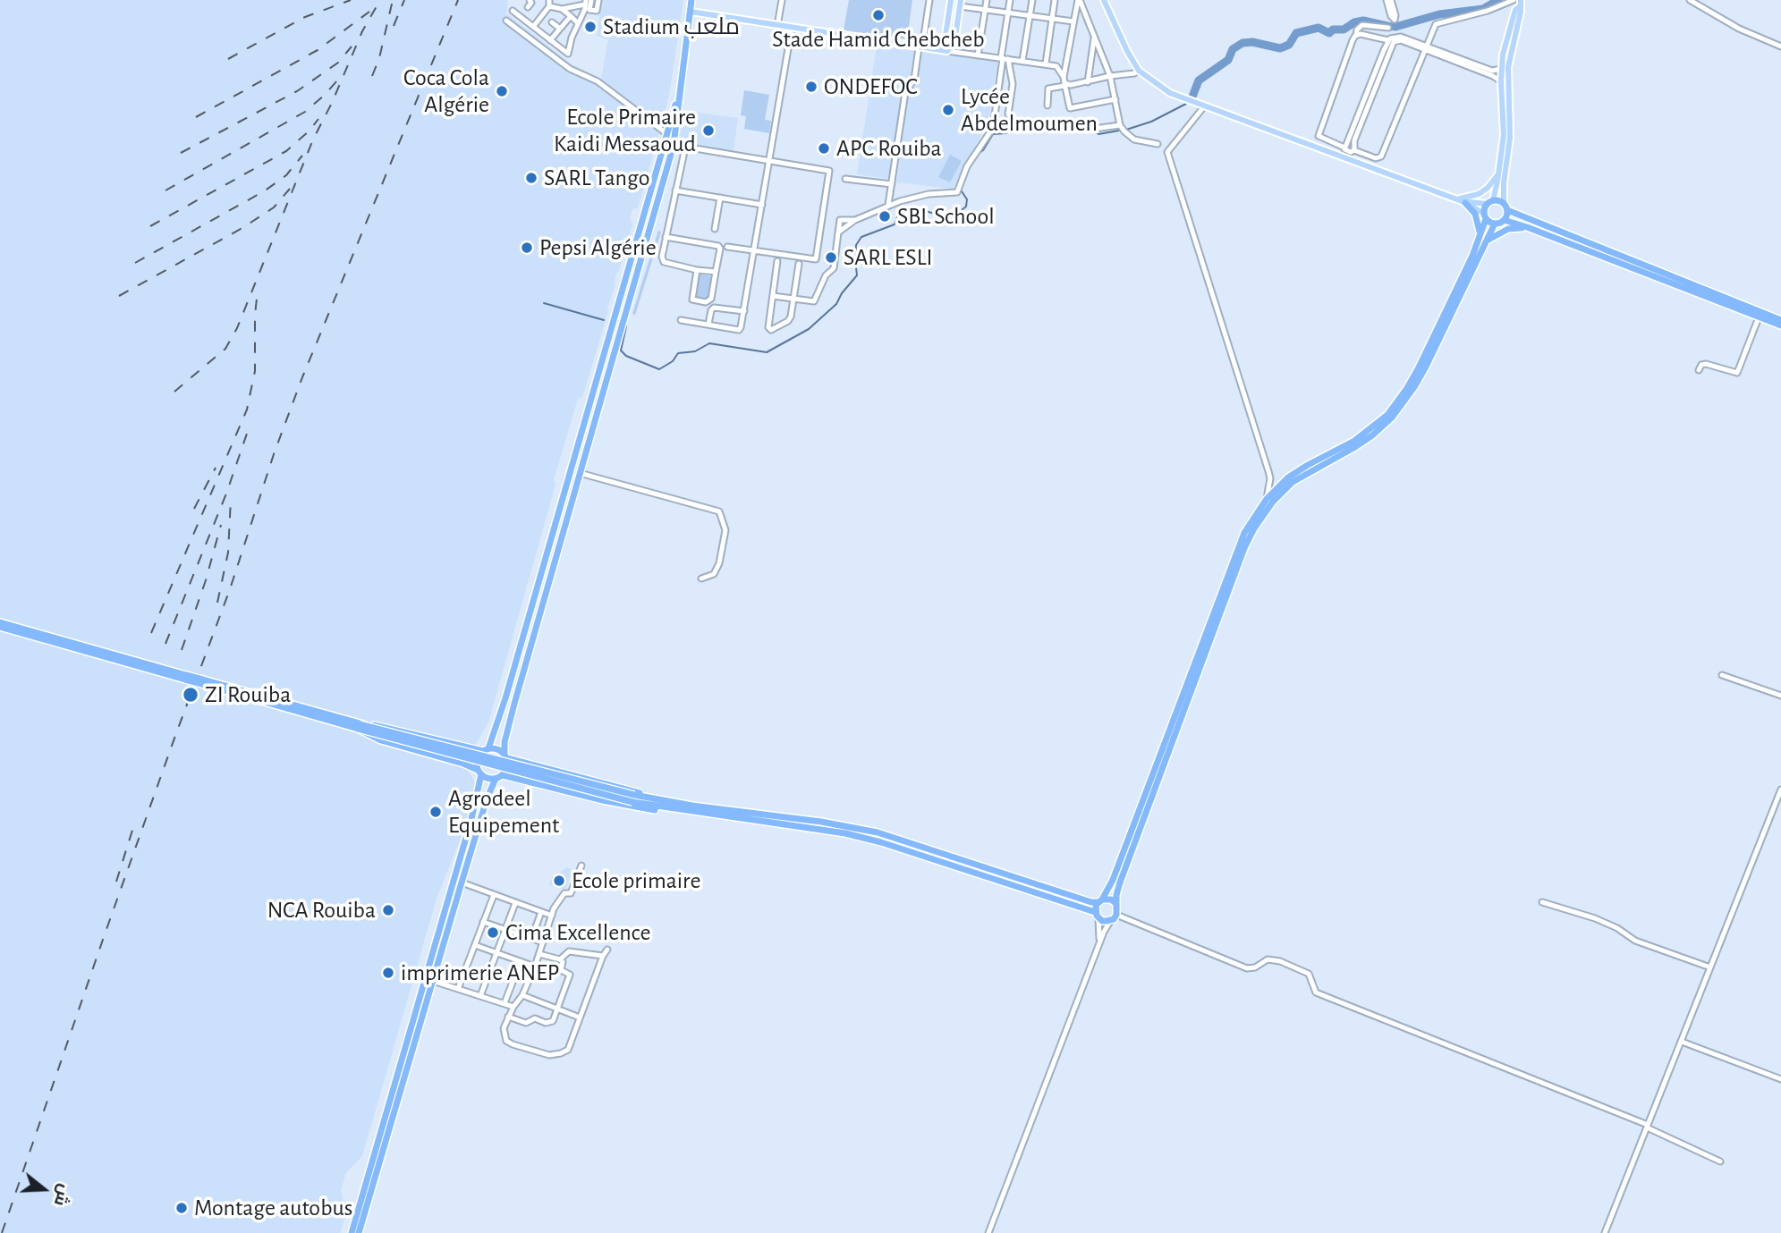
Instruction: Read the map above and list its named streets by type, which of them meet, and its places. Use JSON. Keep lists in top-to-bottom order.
{
  "places": [
    "Stade Hamid Chebcheb",
    "Stadium ملعب",
    "ONDEFOC",
    "Coca Cola Algérie",
    "Lycée Abdelmoumen",
    "Ecole Primaire Kaidi Messaoud",
    "APC Rouiba",
    "SARL Tango",
    "SBL School",
    "Pepsi Algérie",
    "SARL ESLI",
    "ZI Rouiba",
    "Agrodeel Equipement",
    "Ecole primaire",
    "NCA Rouiba",
    "Cima Excellence",
    "imprimerie ANEP",
    "Montage autobus"
  ],
  "north": "right"
}
